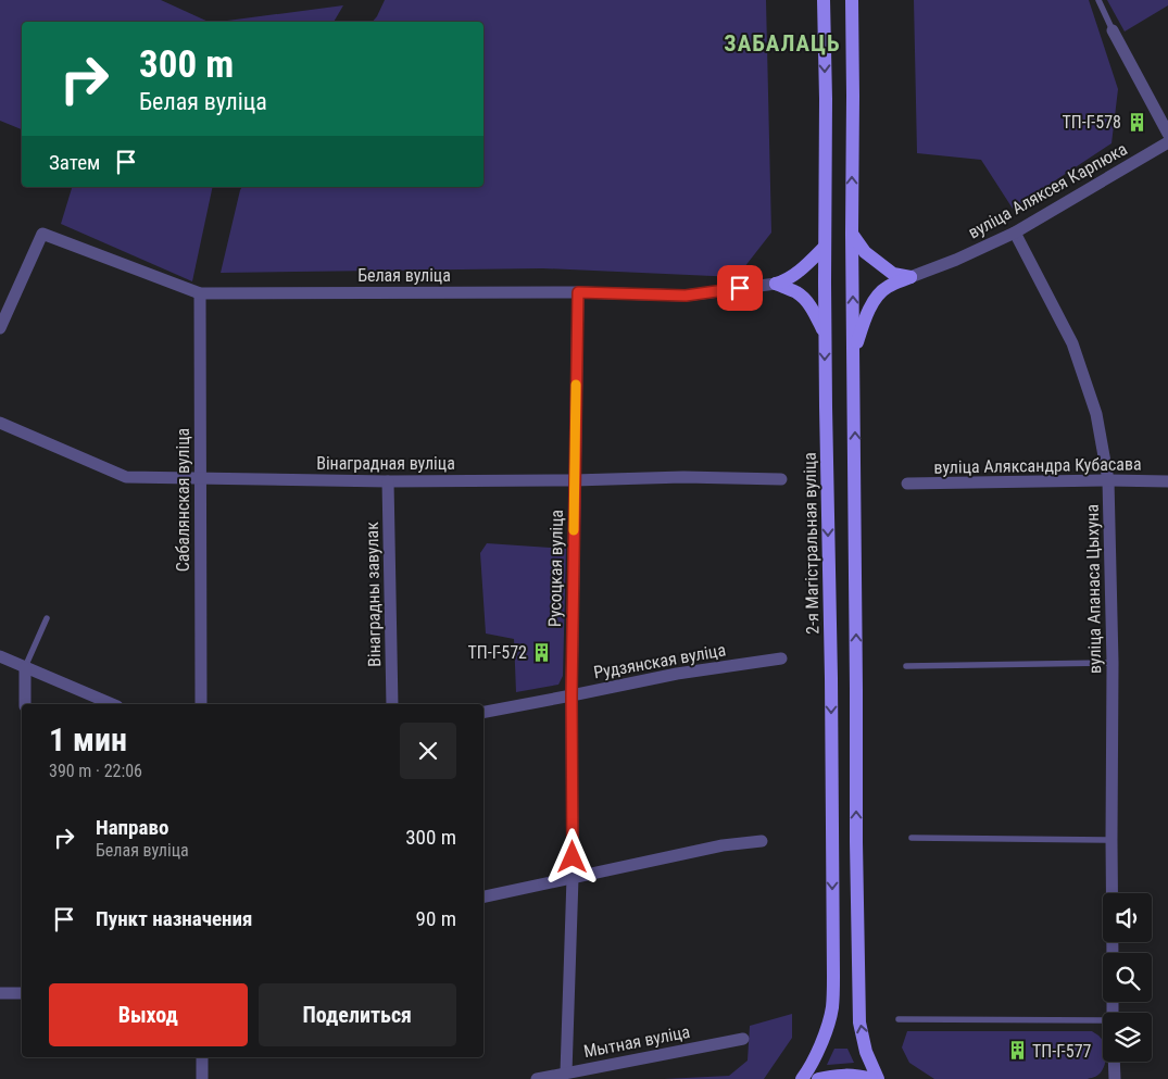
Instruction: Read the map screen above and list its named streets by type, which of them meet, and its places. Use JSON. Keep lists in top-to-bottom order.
{
  "streets": {
    "main road": ["2-я Магістральная вуліца"],
    "street": [
      "вуліца Аляксея Карпюка",
      "Белая вуліца",
      "Вінаградная вуліца",
      "вуліца Аляксандра Кубасава",
      "Сабалянская вуліца",
      "Русоцкая вуліца",
      "вуліца Апанаса Цыхуна",
      "Вінаградны завулак",
      "Рудзянская вуліца",
      "Мытная вуліца"
    ]
  },
  "crossings": [
    ["вуліца Аляксея Карпюка", "вуліца Апанаса Цыхуна"],
    ["Белая вуліца", "Сабалянская вуліца"],
    ["Белая вуліца", "Русоцкая вуліца"],
    ["Вінаградная вуліца", "Сабалянская вуліца"],
    ["Вінаградная вуліца", "Русоцкая вуліца"],
    ["Вінаградная вуліца", "Вінаградны завулак"],
    ["вуліца Аляксандра Кубасава", "вуліца Апанаса Цыхуна"],
    ["Русоцкая вуліца", "Рудзянская вуліца"],
    ["Русоцкая вуліца", "Мытная вуліца"]
  ],
  "districts": ["ЗАБАЛАЦЬ"],
  "places": {
    "building": ["ТП-Г-578", "ТП-Г-572", "ТП-Г-577"]
  },
  "page": {
    "turn": ["300 m", "Белая вуліца"],
    "then": "Затем",
    "heading": ["1 мин", "390 m · 22:06"],
    "list": [
      {
        "name": "Направо",
        "note": "Белая вуліца",
        "value": "300 m"
      },
      {
        "name": "Пункт назначения",
        "value": "90 m"
      }
    ],
    "buttons": ["Выход", "Поделиться"]
  }
}
